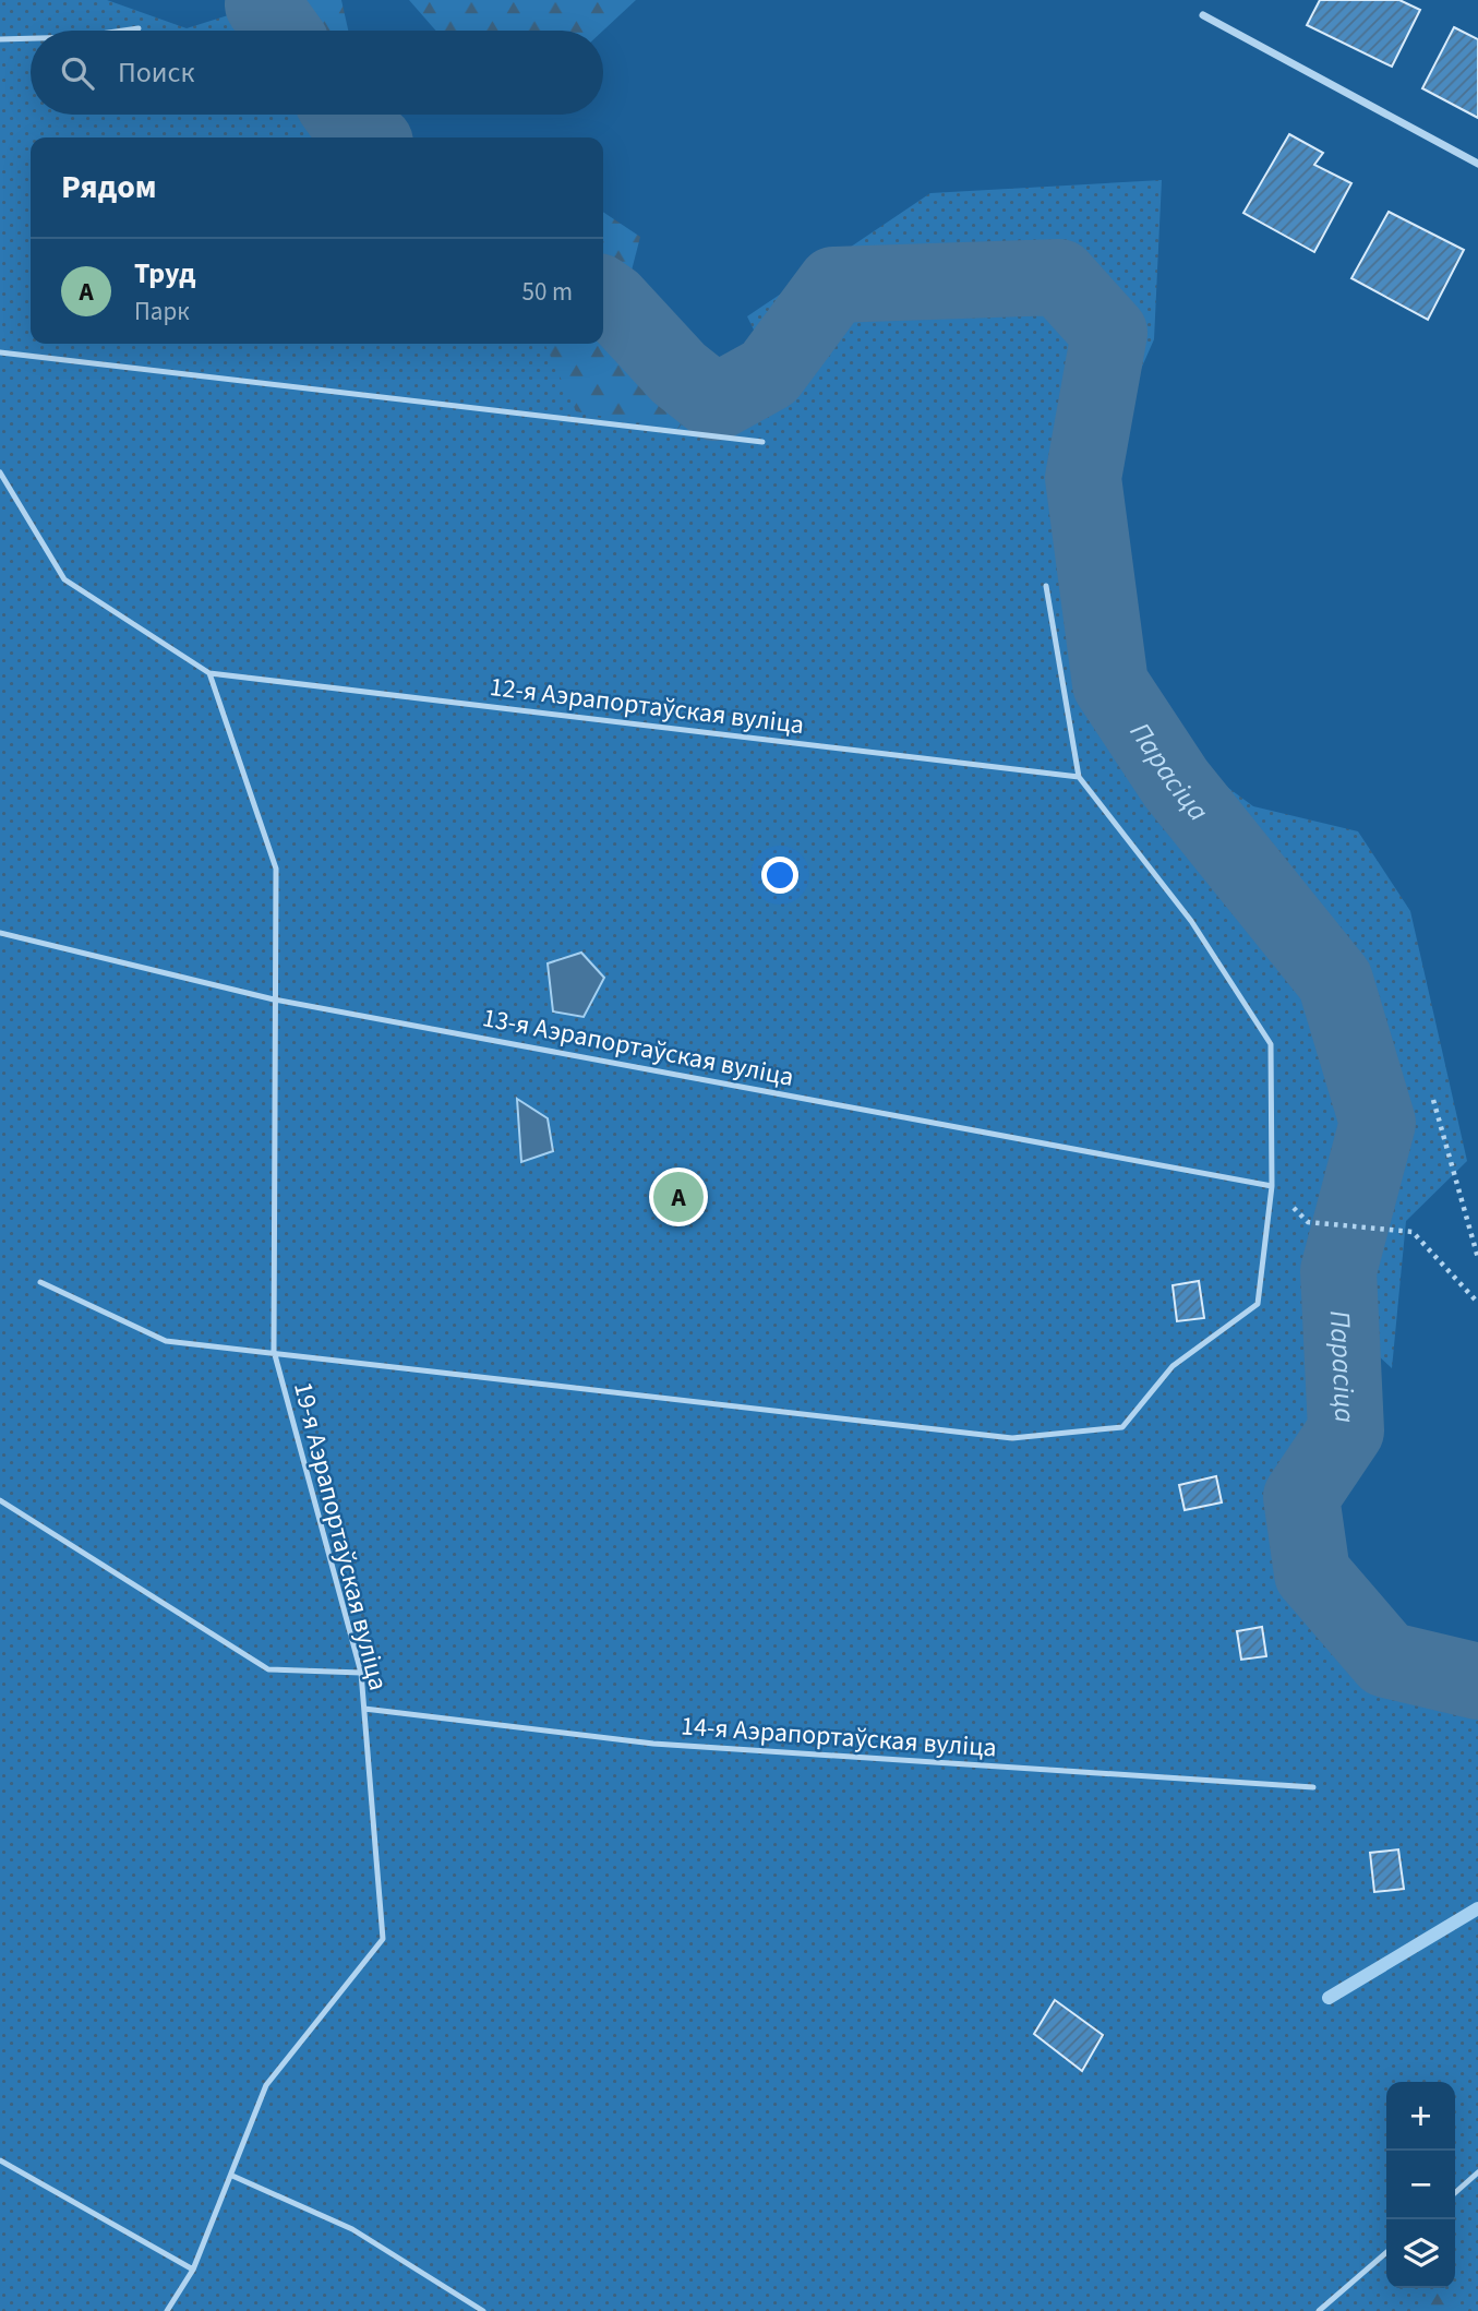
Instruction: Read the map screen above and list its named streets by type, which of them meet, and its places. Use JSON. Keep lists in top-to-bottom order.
{
  "streets": {
    "lane": [
      "12-я Аэрапортаўская вуліца",
      "13-я Аэрапортаўская вуліца",
      "19-я Аэрапортаўская вуліца",
      "14-я Аэрапортаўская вуліца"
    ]
  },
  "crossings": [
    ["12-я Аэрапортаўская вуліца", "19-я Аэрапортаўская вуліца"],
    ["13-я Аэрапортаўская вуліца", "19-я Аэрапортаўская вуліца"],
    ["19-я Аэрапортаўская вуліца", "14-я Аэрапортаўская вуліца"]
  ],
  "water": ["Парасіца"],
  "page": {
    "search": "Поиск",
    "heading": "Рядом",
    "list": [
      {
        "mark": "A",
        "name": "Труд",
        "note": "Парк",
        "value": "50 m"
      }
    ],
    "pins": "A",
    "map_buttons": ["+", "−"]
  }
}
